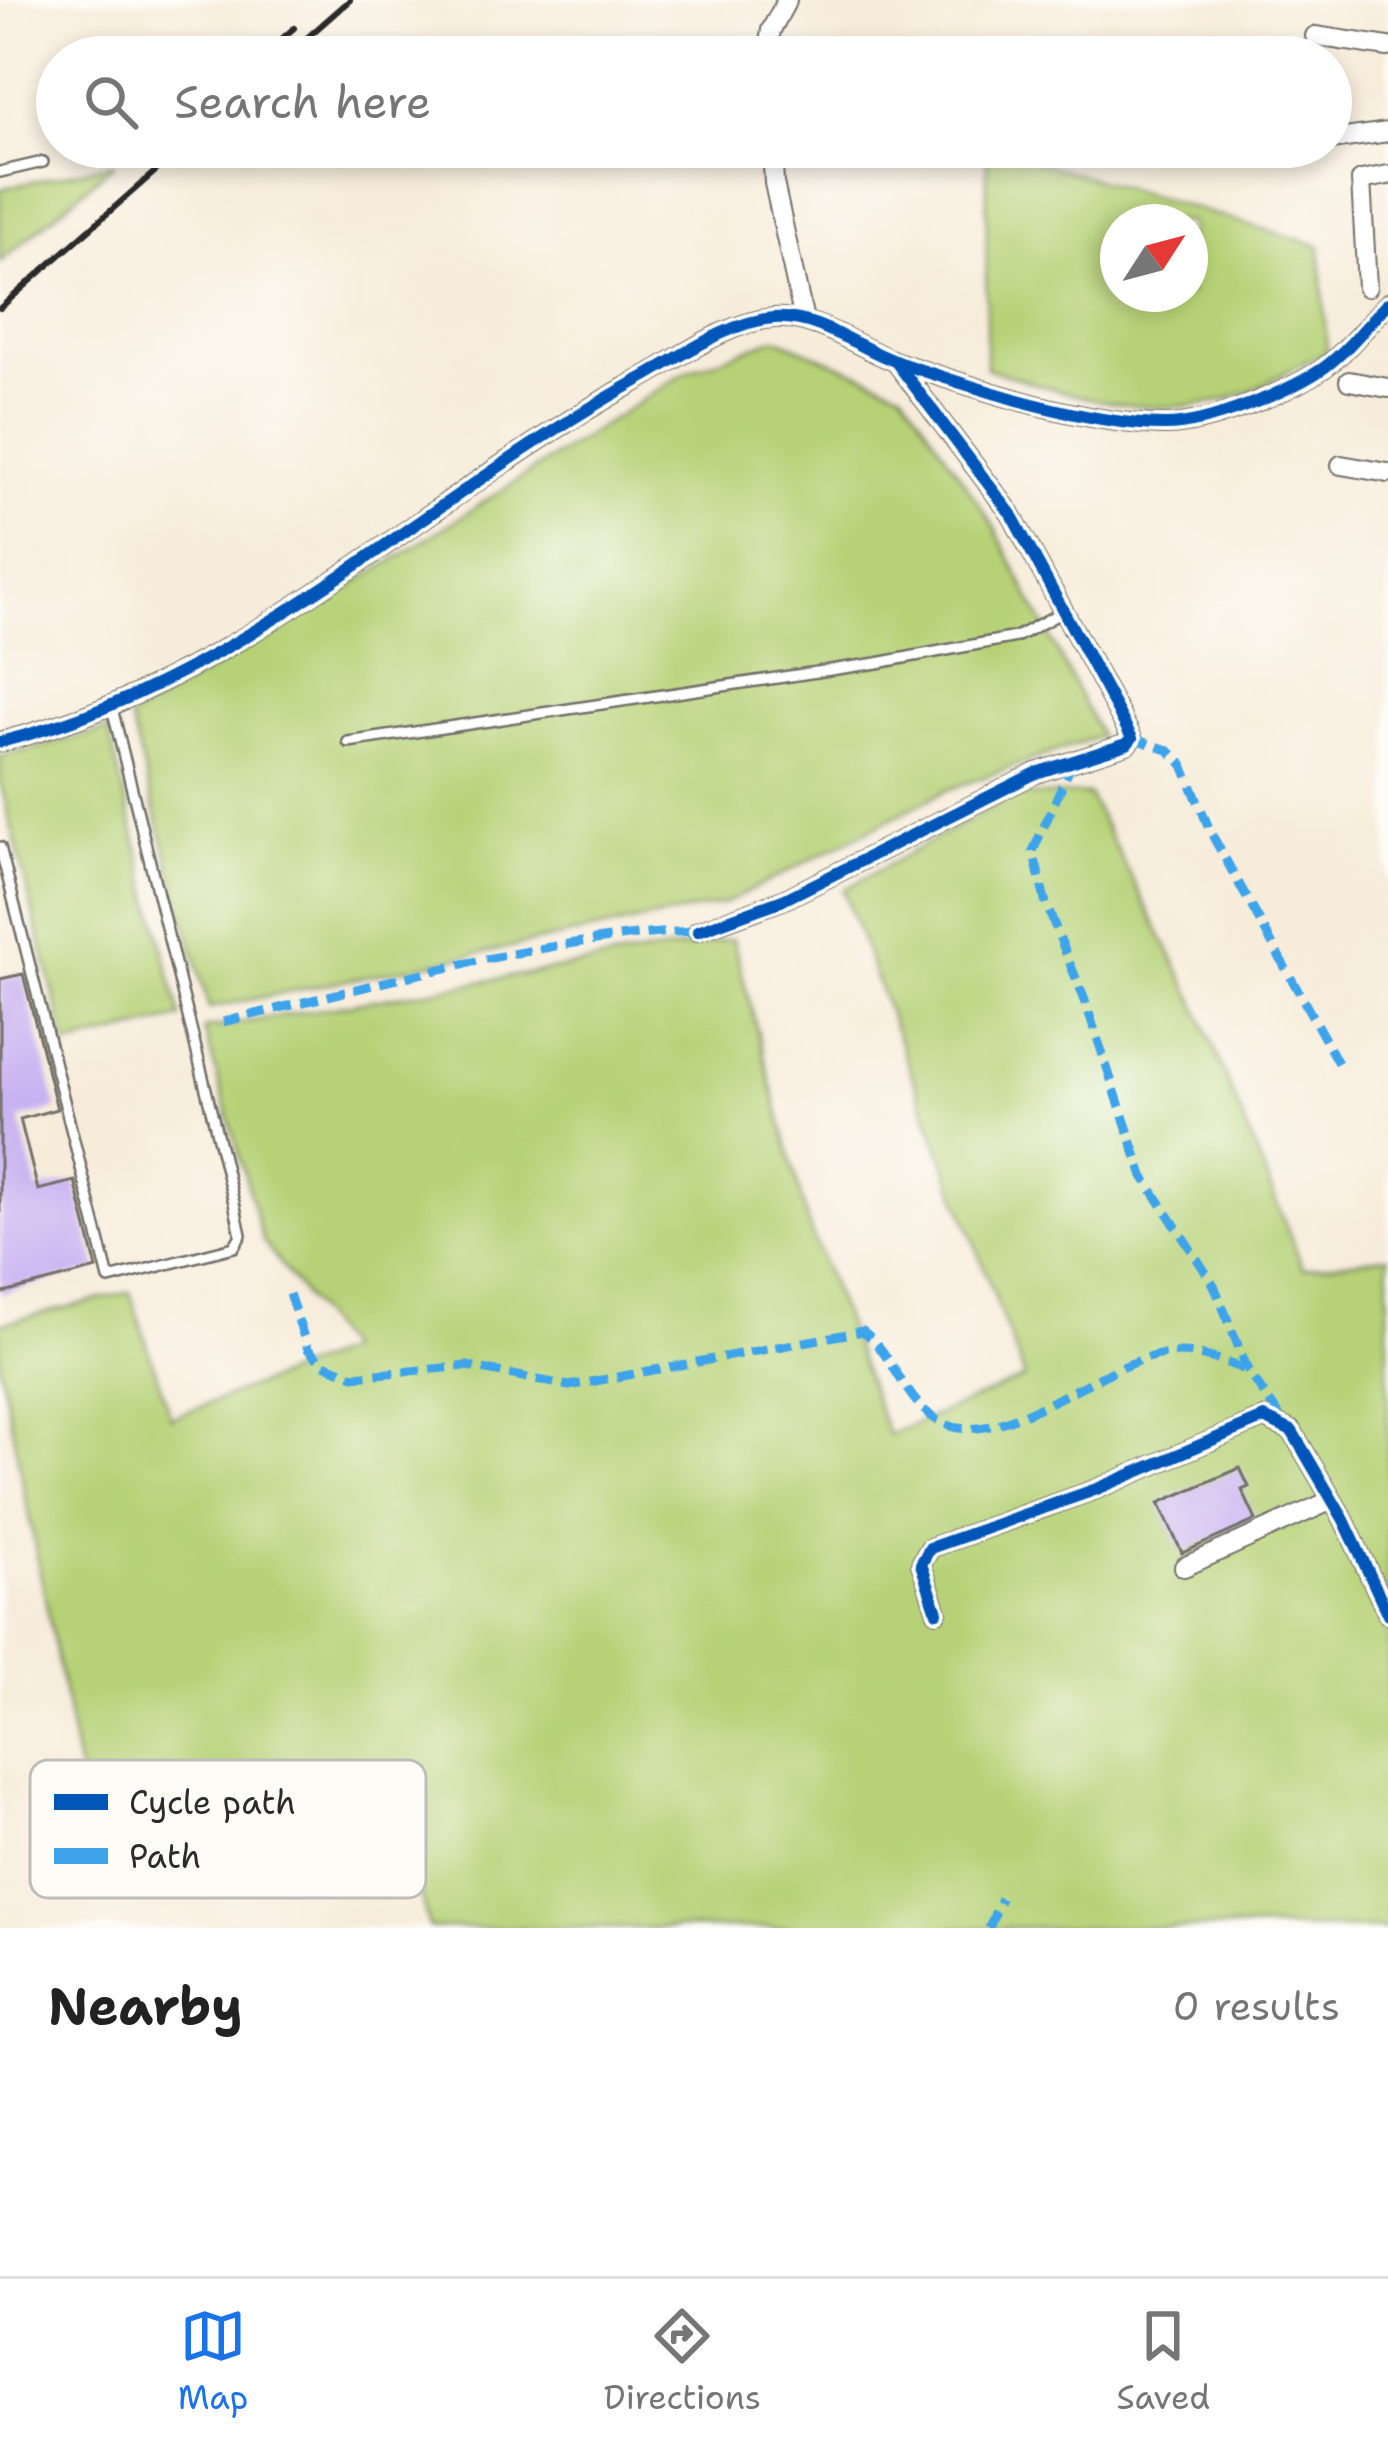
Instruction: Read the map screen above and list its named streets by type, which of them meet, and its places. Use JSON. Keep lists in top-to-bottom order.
{
  "legend": ["Cycle path", "Path"],
  "north": "top right",
  "page": {
    "search": "Search here",
    "heading": ["Nearby", "0 results"],
    "nav": ["Map", "Directions", "Saved"]
  }
}
